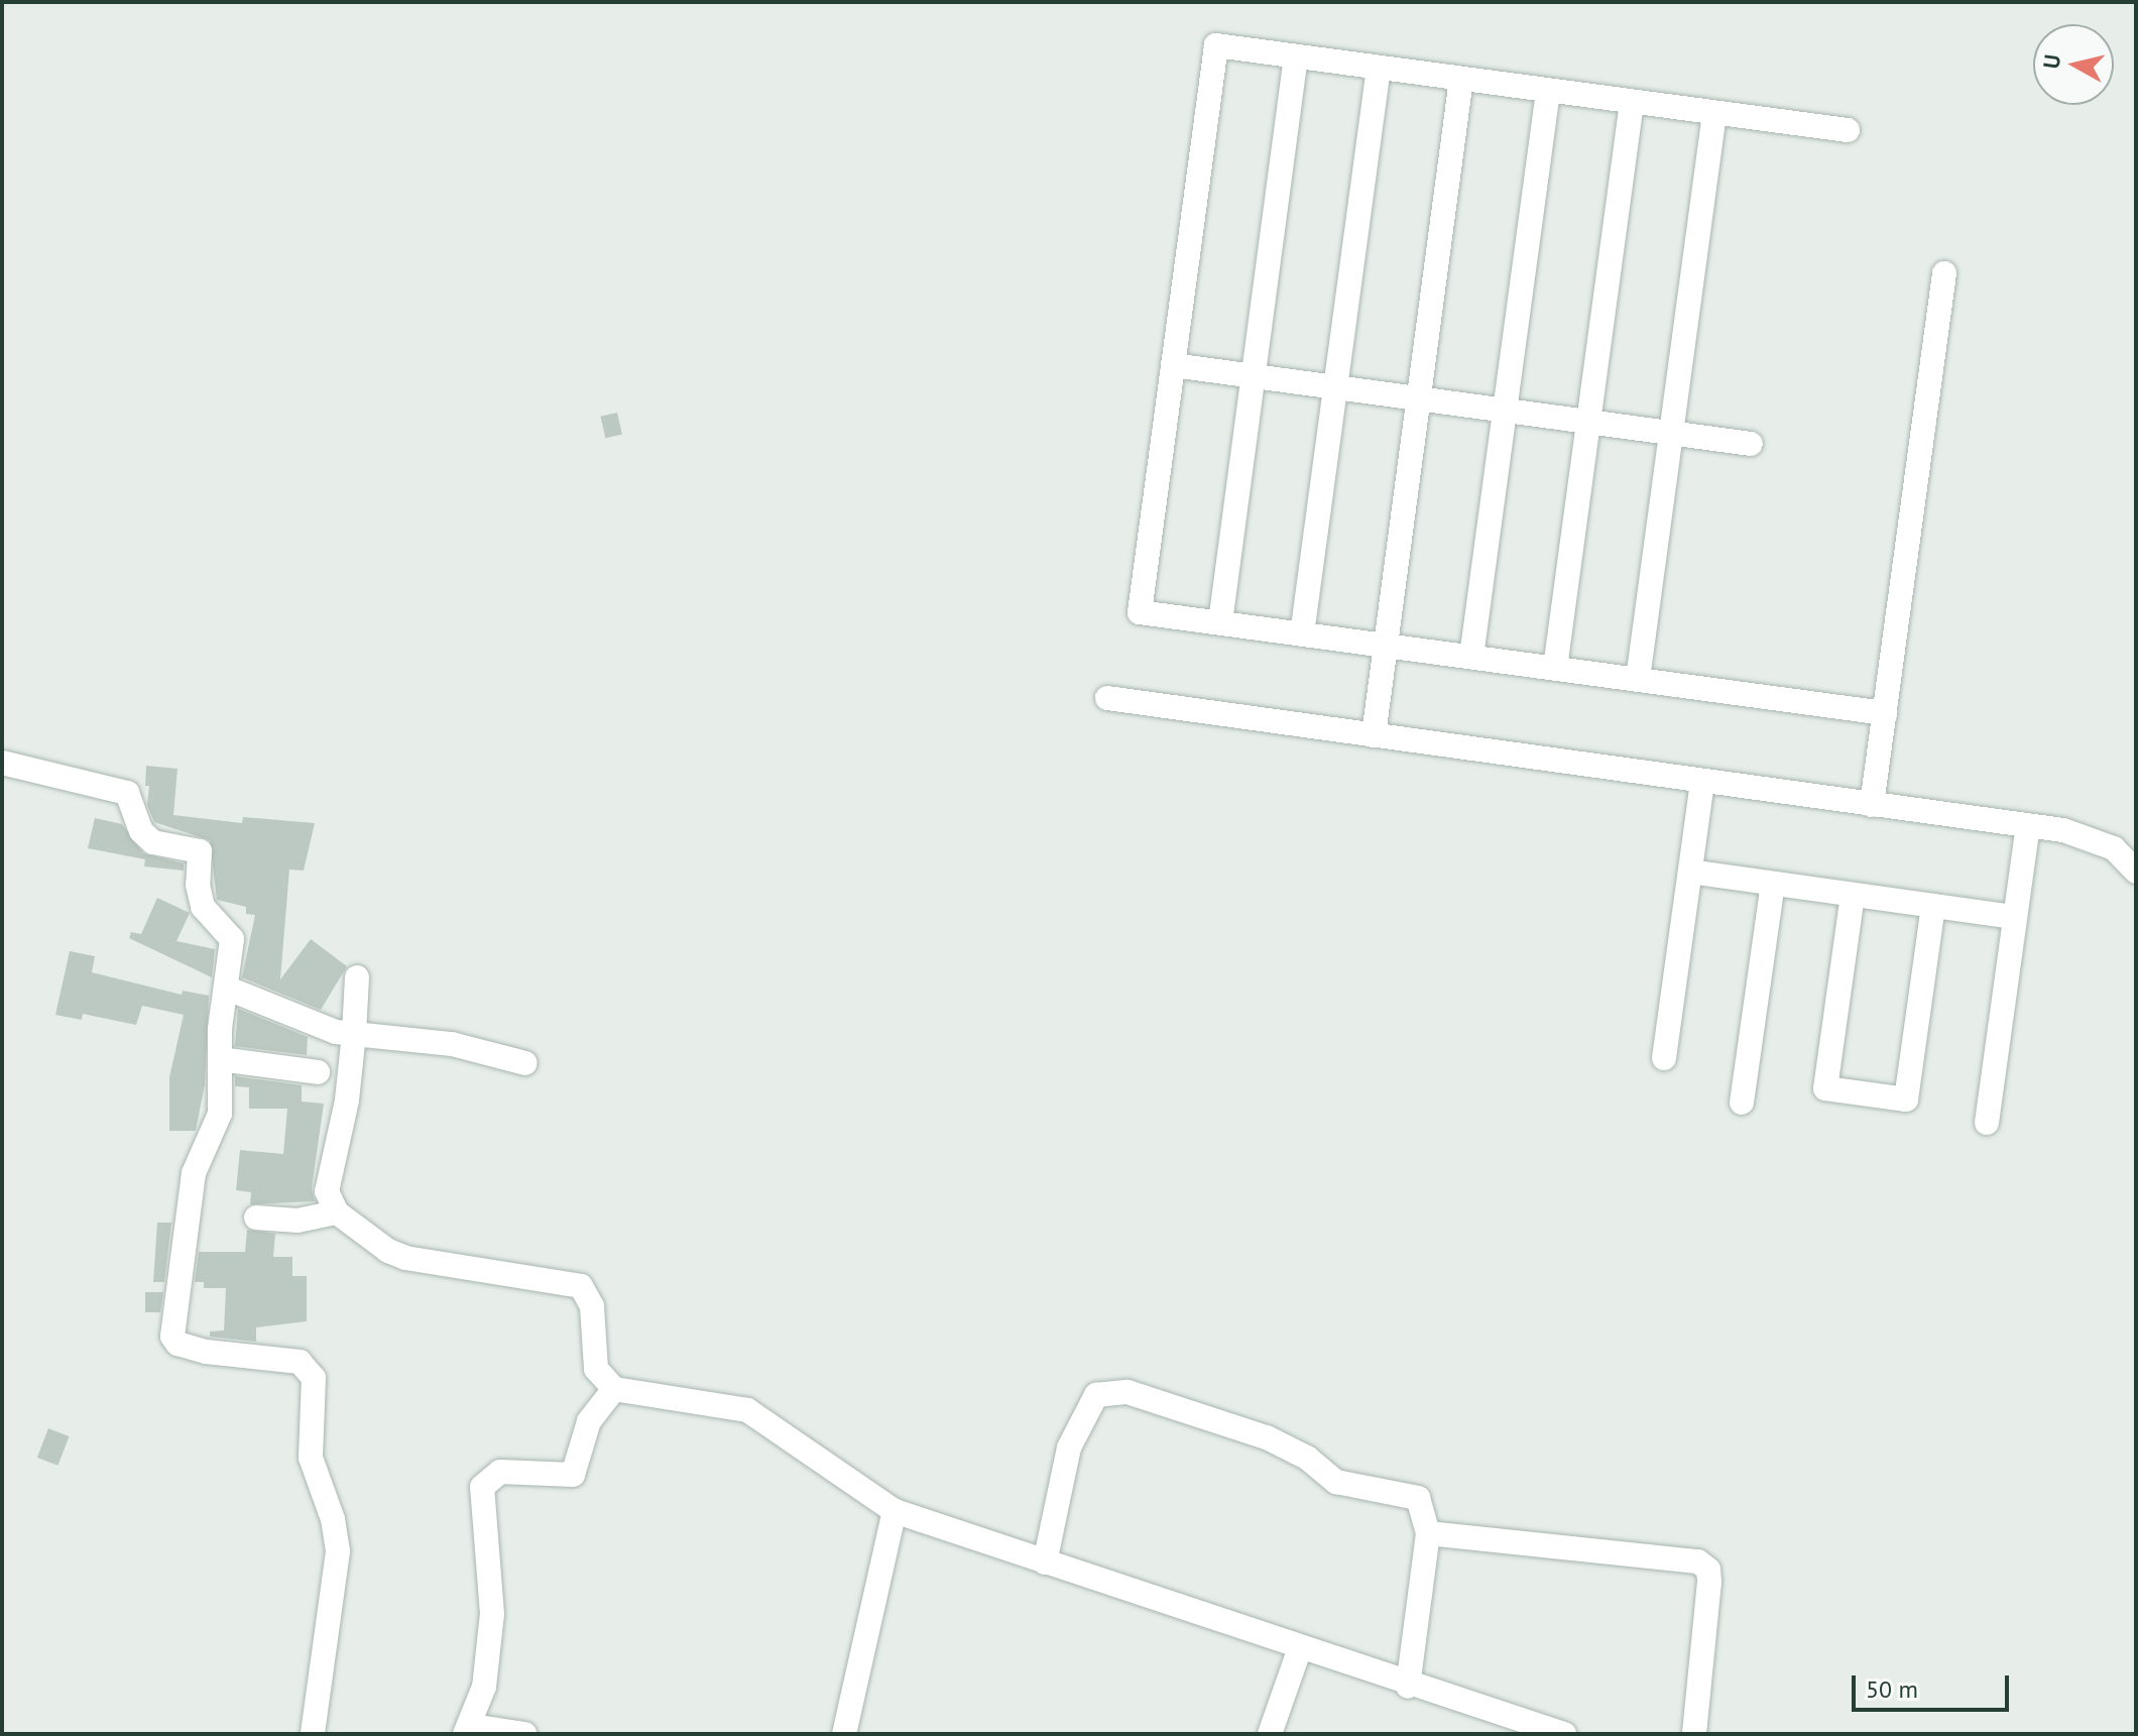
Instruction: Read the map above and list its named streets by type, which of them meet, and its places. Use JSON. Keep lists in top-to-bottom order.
{
  "scale_bar": "50 m",
  "north": "left"
}
